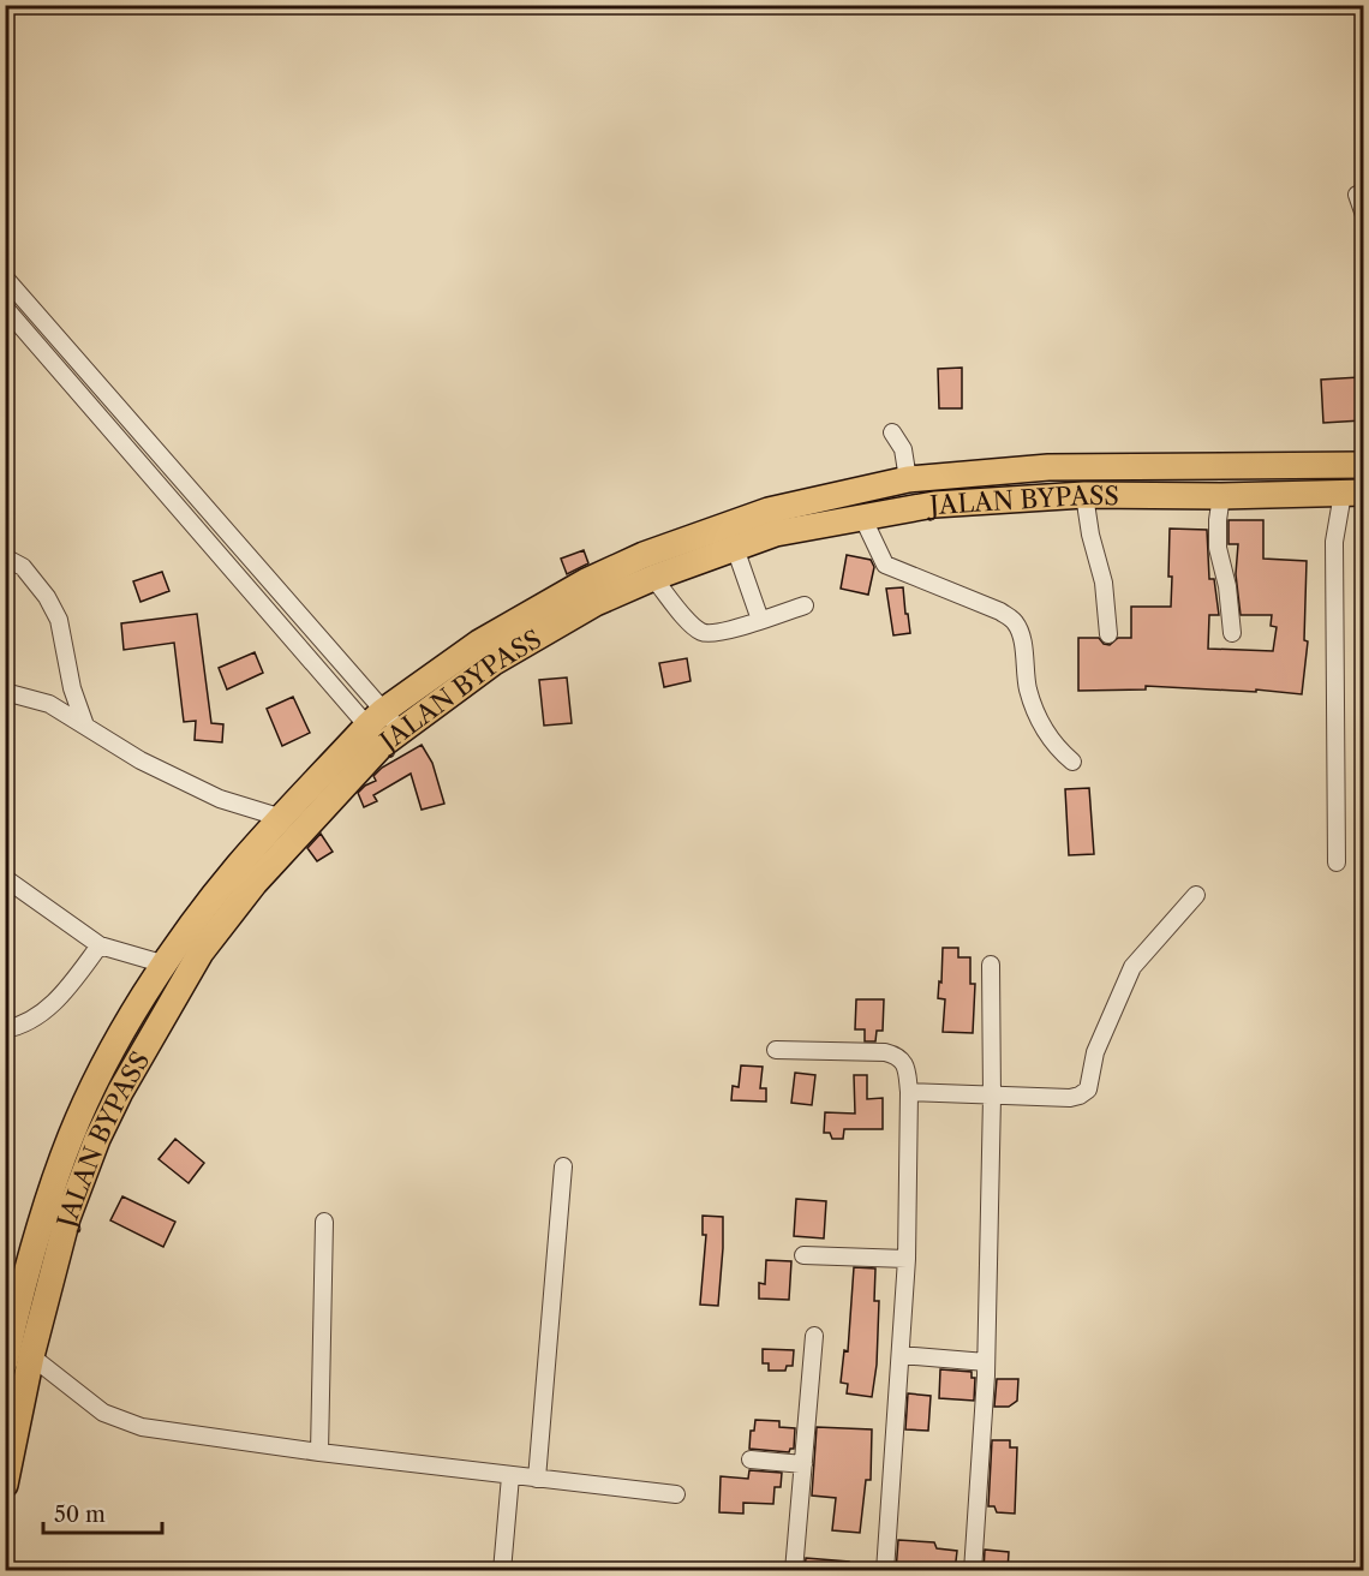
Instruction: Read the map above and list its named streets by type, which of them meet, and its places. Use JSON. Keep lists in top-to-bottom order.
{
  "streets": {
    "highway": ["JALAN BYPASS"]
  },
  "scale_bar": "50 m"
}
